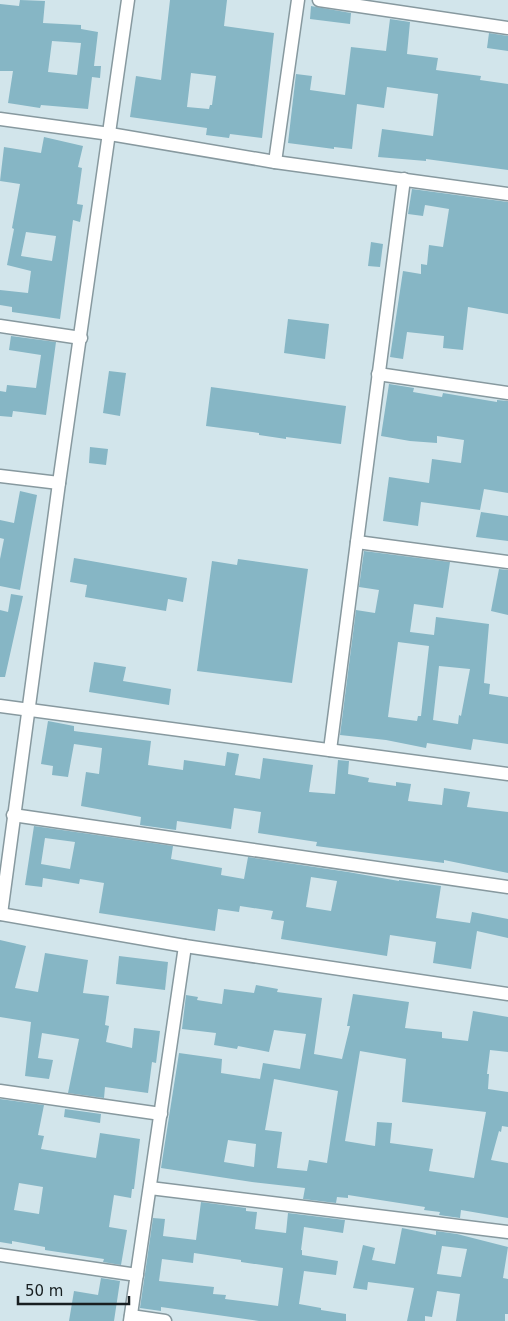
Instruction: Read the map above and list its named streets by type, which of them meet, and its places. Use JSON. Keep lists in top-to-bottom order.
{
  "scale_bar": "50 m"
}
